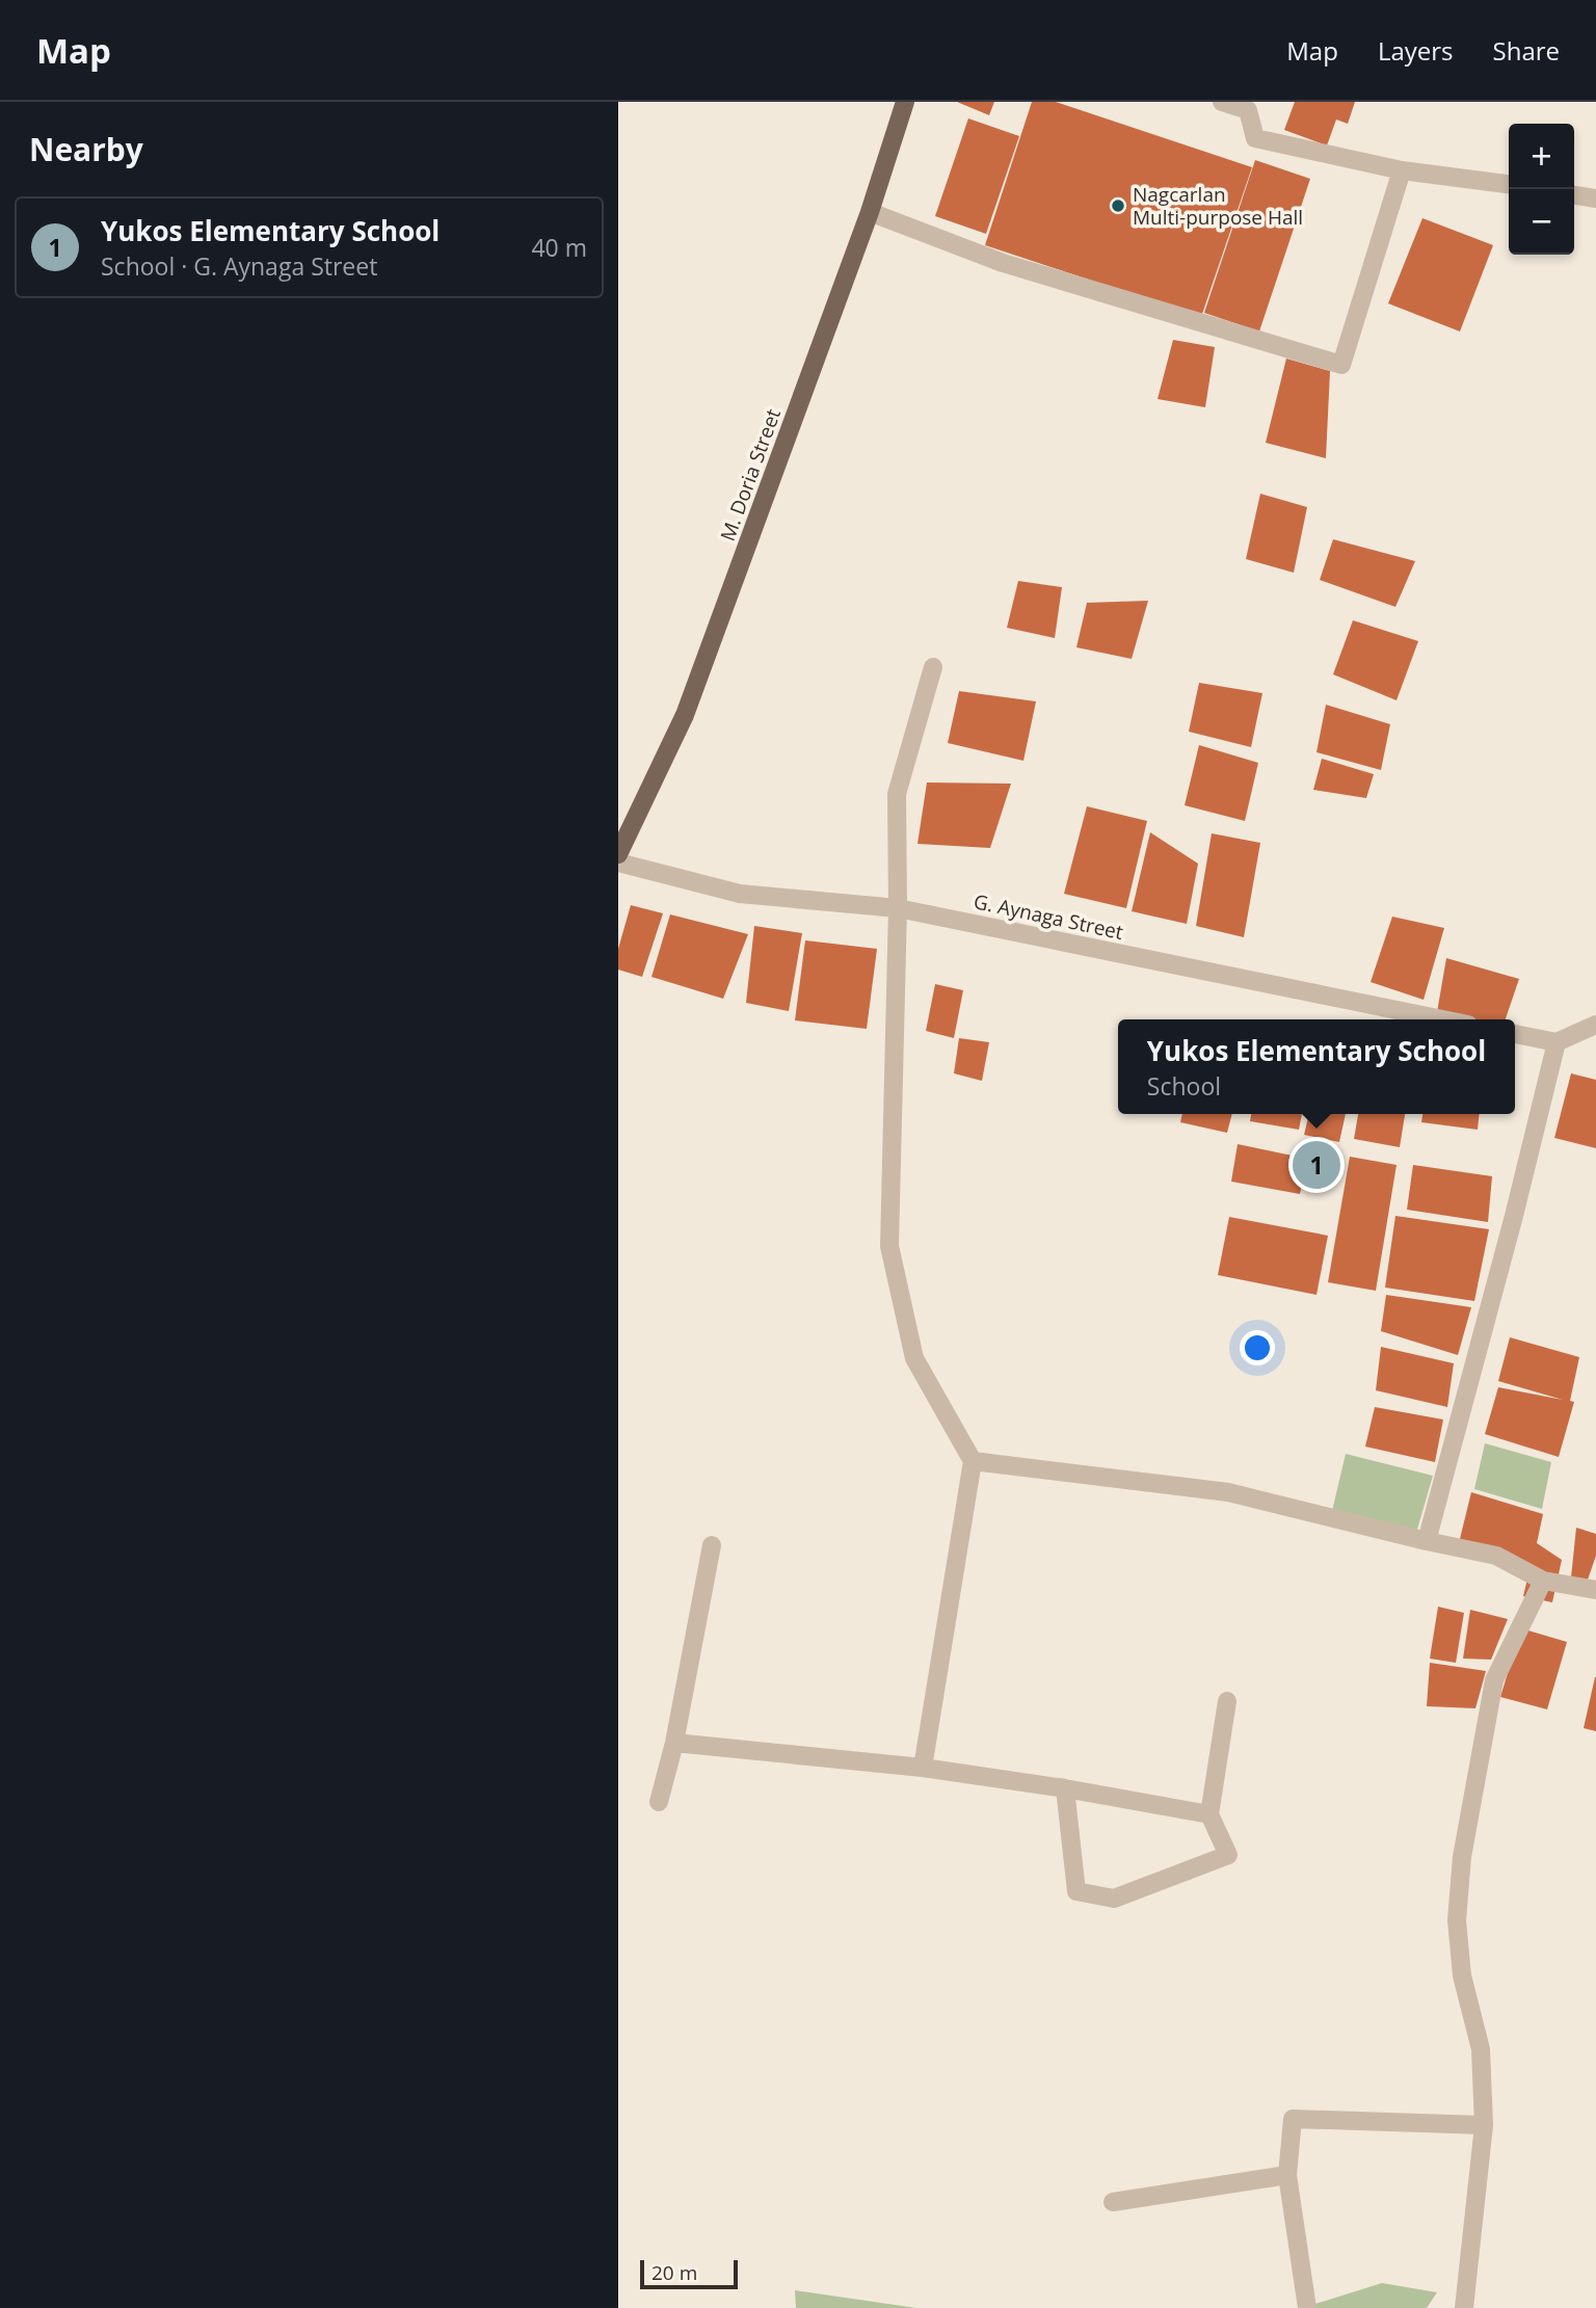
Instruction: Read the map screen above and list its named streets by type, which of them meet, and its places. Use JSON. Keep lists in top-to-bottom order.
{
  "streets": {
    "main road": ["M. Doria Street"],
    "street": ["G. Aynaga Street"]
  },
  "places": ["Nagcarlan Multi-purpose Hall"],
  "scale_bar": "20 m",
  "page": {
    "header": "Map",
    "nav": ["Map", "Layers", "Share"],
    "heading": "Nearby",
    "map_buttons": ["+", "−"],
    "list": [
      {
        "mark": "1",
        "name": "Yukos Elementary School",
        "note": "School · G. Aynaga Street",
        "value": "40 m"
      }
    ],
    "popup": ["Yukos Elementary School", "School"],
    "pins": "1",
    "scale": "20 m"
  }
}
